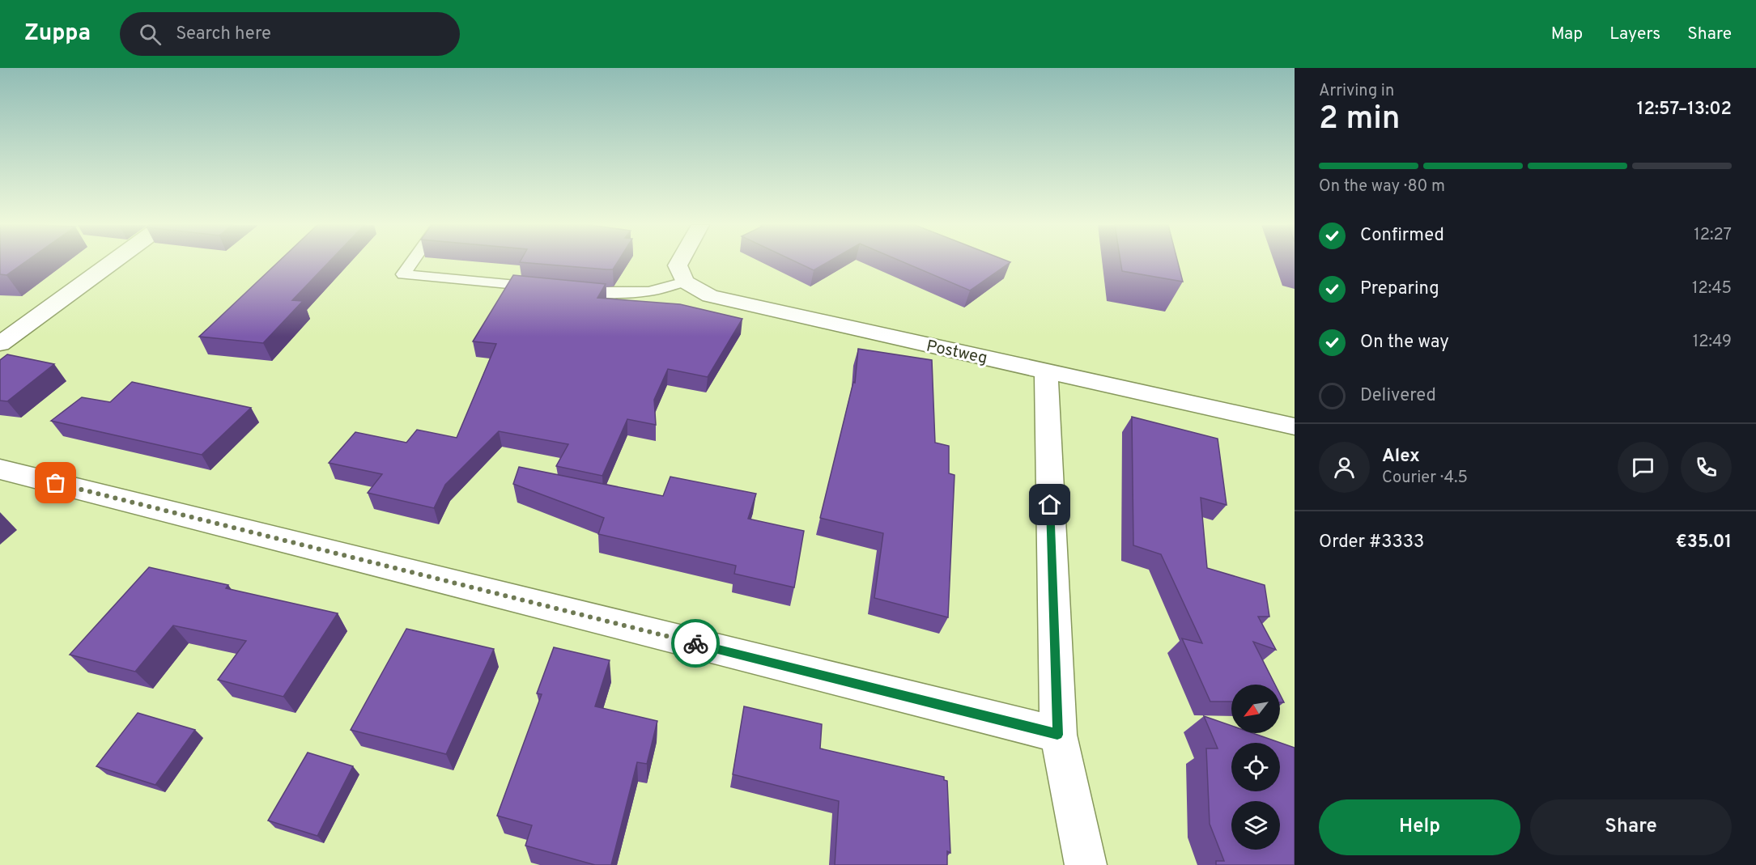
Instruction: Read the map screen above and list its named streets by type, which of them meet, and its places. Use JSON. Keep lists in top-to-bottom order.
{
  "streets": {
    "street": ["Postweg"]
  },
  "north": "bottom left",
  "page": {
    "header": "Zuppa",
    "search": "Search here",
    "nav": ["Map", "Layers", "Share"],
    "heading": ["2 min", "Arriving in", "12:57–13:02"],
    "panel": [
      "Alex",
      "Courier · 4.5",
      "Order #3333",
      "€35.01"
    ],
    "bar": "On the way · 80 m",
    "list": [
      ["Confirmed", "12:27"],
      ["Preparing", "12:45"],
      ["On the way", "12:49"],
      "Delivered"
    ],
    "buttons": ["Help", "Share"]
  }
}
